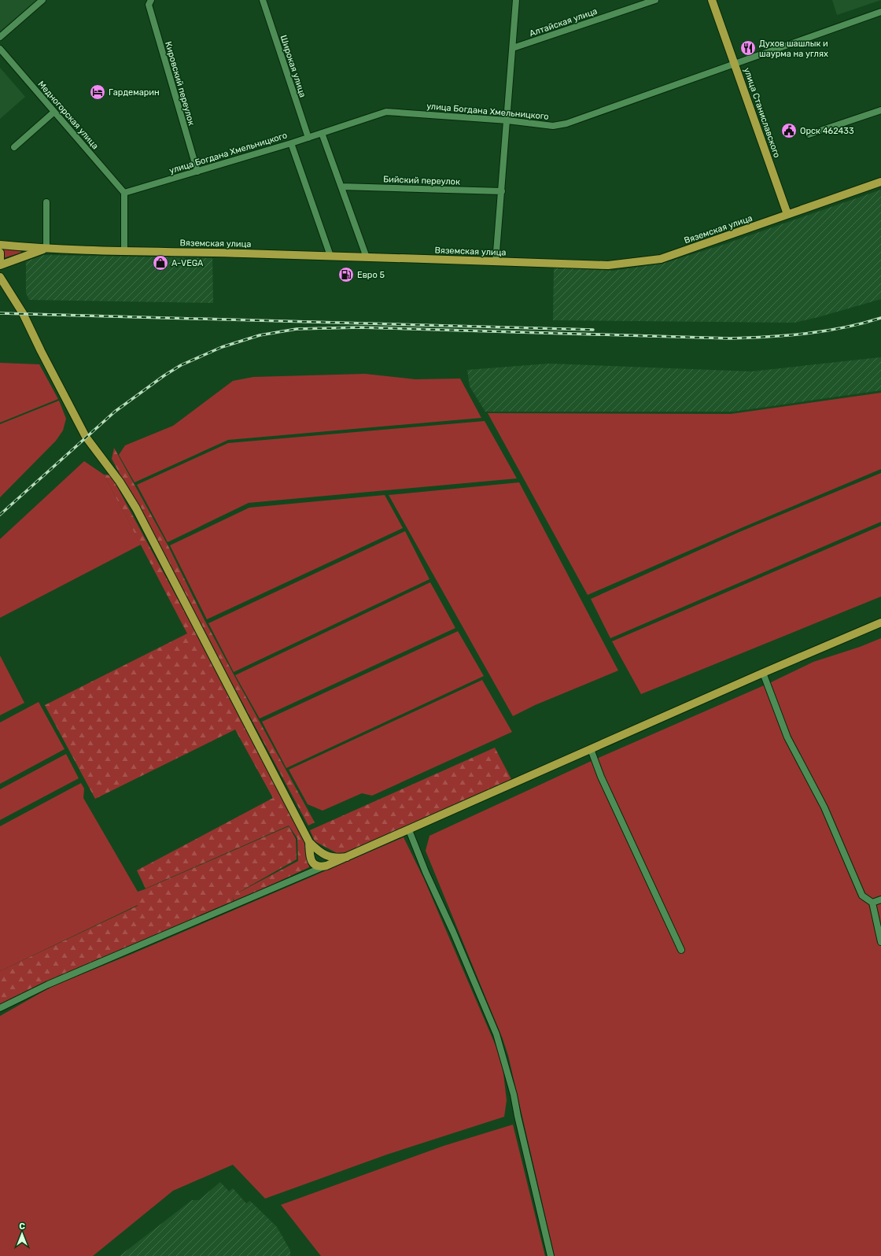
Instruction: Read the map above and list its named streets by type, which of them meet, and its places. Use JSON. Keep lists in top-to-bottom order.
{
  "streets": {
    "main road": ["улица Станиславского", "Вяземская улица"],
    "street": [
      "Алтайская улица",
      "Широкая улица",
      "Кировский переулок",
      "улица Богдана Хмельницкого",
      "Медногорская улица",
      "Бийский переулок"
    ]
  },
  "crossings": [
    ["Широкая улица", "улица Богдана Хмельницкого"],
    ["Кировский переулок", "улица Богдана Хмельницкого"],
    ["улица Богдана Хмельницкого", "улица Станиславского"],
    ["улица Богдана Хмельницкого", "Медногорская улица"],
    ["улица Станиславского", "Вяземская улица"]
  ],
  "places": {
    "restaurant": ["Духов шашлык и шаурма на углях"],
    "hotel": ["Гардемарин"],
    "public building": ["Орск 462433"],
    "shop": ["A-VEGA"],
    "fuel station": ["Евро 5"]
  },
  "north": "top"
}
